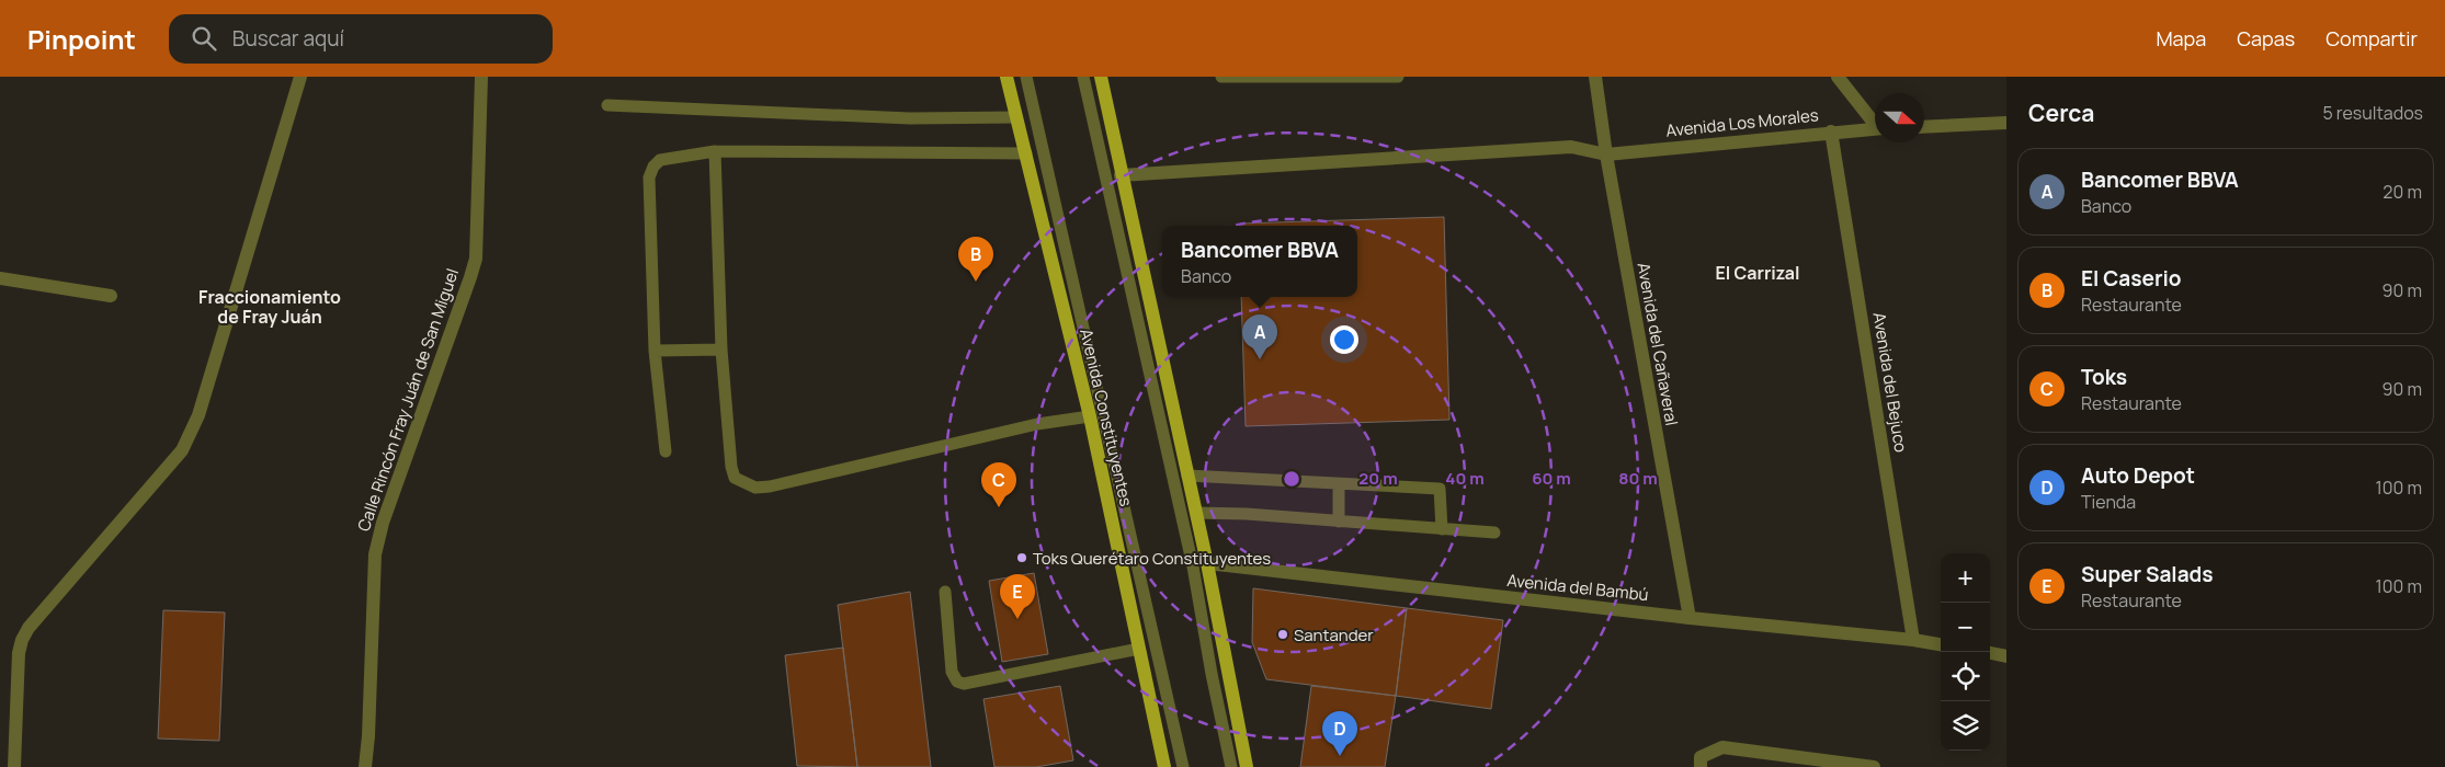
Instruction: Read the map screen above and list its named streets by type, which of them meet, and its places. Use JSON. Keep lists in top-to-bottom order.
{
  "streets": {
    "main road": ["Avenida Constituyentes"],
    "street": [
      "Avenida Los Morales",
      "Avenida del Cañaveral",
      "Avenida del Bejuco",
      "Calle Rincón Fray Juán de San Miguel",
      "Avenida del Bambú"
    ]
  },
  "crossings": [
    ["Avenida Los Morales", "Avenida del Cañaveral"],
    ["Avenida Los Morales", "Avenida del Bejuco"],
    ["Avenida del Cañaveral", "Avenida del Bambú"],
    ["Avenida del Bejuco", "Avenida del Bambú"]
  ],
  "districts": ["El Carrizal", "Fraccionamiento de Fray Juán"],
  "places": ["Toks Querétaro Constituyentes", "Santander"],
  "north": "right",
  "page": {
    "header": "Pinpoint",
    "search": "Buscar aquí",
    "nav": ["Mapa", "Capas", "Compartir"],
    "heading": ["Cerca", "5 resultados"],
    "list": [
      {
        "mark": "A",
        "name": "Bancomer BBVA",
        "note": "Banco",
        "value": "20 m"
      },
      {
        "mark": "B",
        "name": "El Caserio",
        "note": "Restaurante",
        "value": "90 m"
      },
      {
        "mark": "C",
        "name": "Toks",
        "note": "Restaurante",
        "value": "90 m"
      },
      {
        "mark": "D",
        "name": "Auto Depot",
        "note": "Tienda",
        "value": "100 m"
      },
      {
        "mark": "E",
        "name": "Super Salads",
        "note": "Restaurante",
        "value": "100 m"
      }
    ],
    "popup": ["Bancomer BBVA", "Banco"],
    "pins": [
      "B",
      "A",
      "C",
      "E",
      "D"
    ],
    "map_buttons": ["+", "−"]
  },
  "rings": [
    "20 m",
    "40 m",
    "60 m",
    "80 m"
  ]
}
